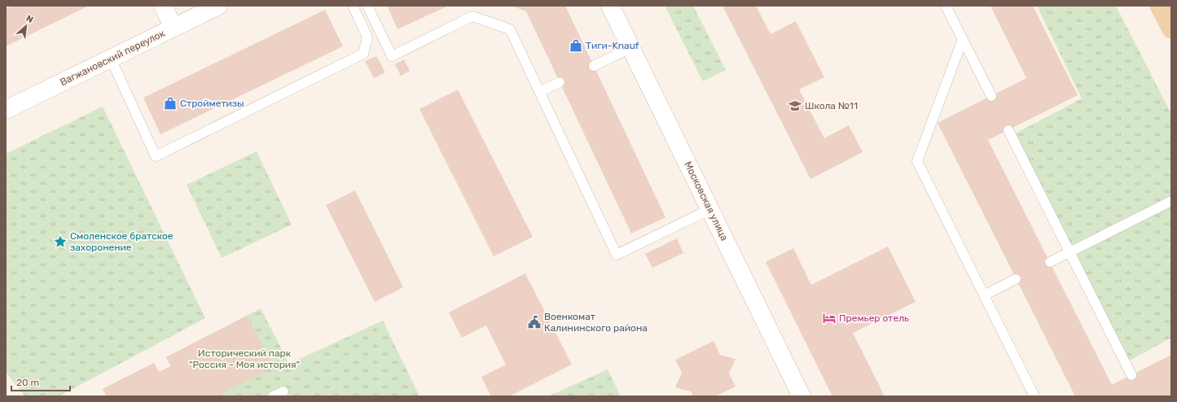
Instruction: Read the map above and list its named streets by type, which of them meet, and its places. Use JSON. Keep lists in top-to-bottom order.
{
  "streets": {
    "street": ["Вагжановский переулок", "Московская улица"]
  },
  "parks": ["Исторический парк \"Россия - Моя история\""],
  "places": {
    "shop": ["Тиги-Knauf", "Стройметизы"],
    "school or university": ["Школа №11"],
    "place": ["Смоленское братское захоронение"],
    "hotel": ["Премьер отель"],
    "public building": ["Военкомат Калининского района"]
  },
  "scale_bar": "20 m",
  "north": "top right"
}
